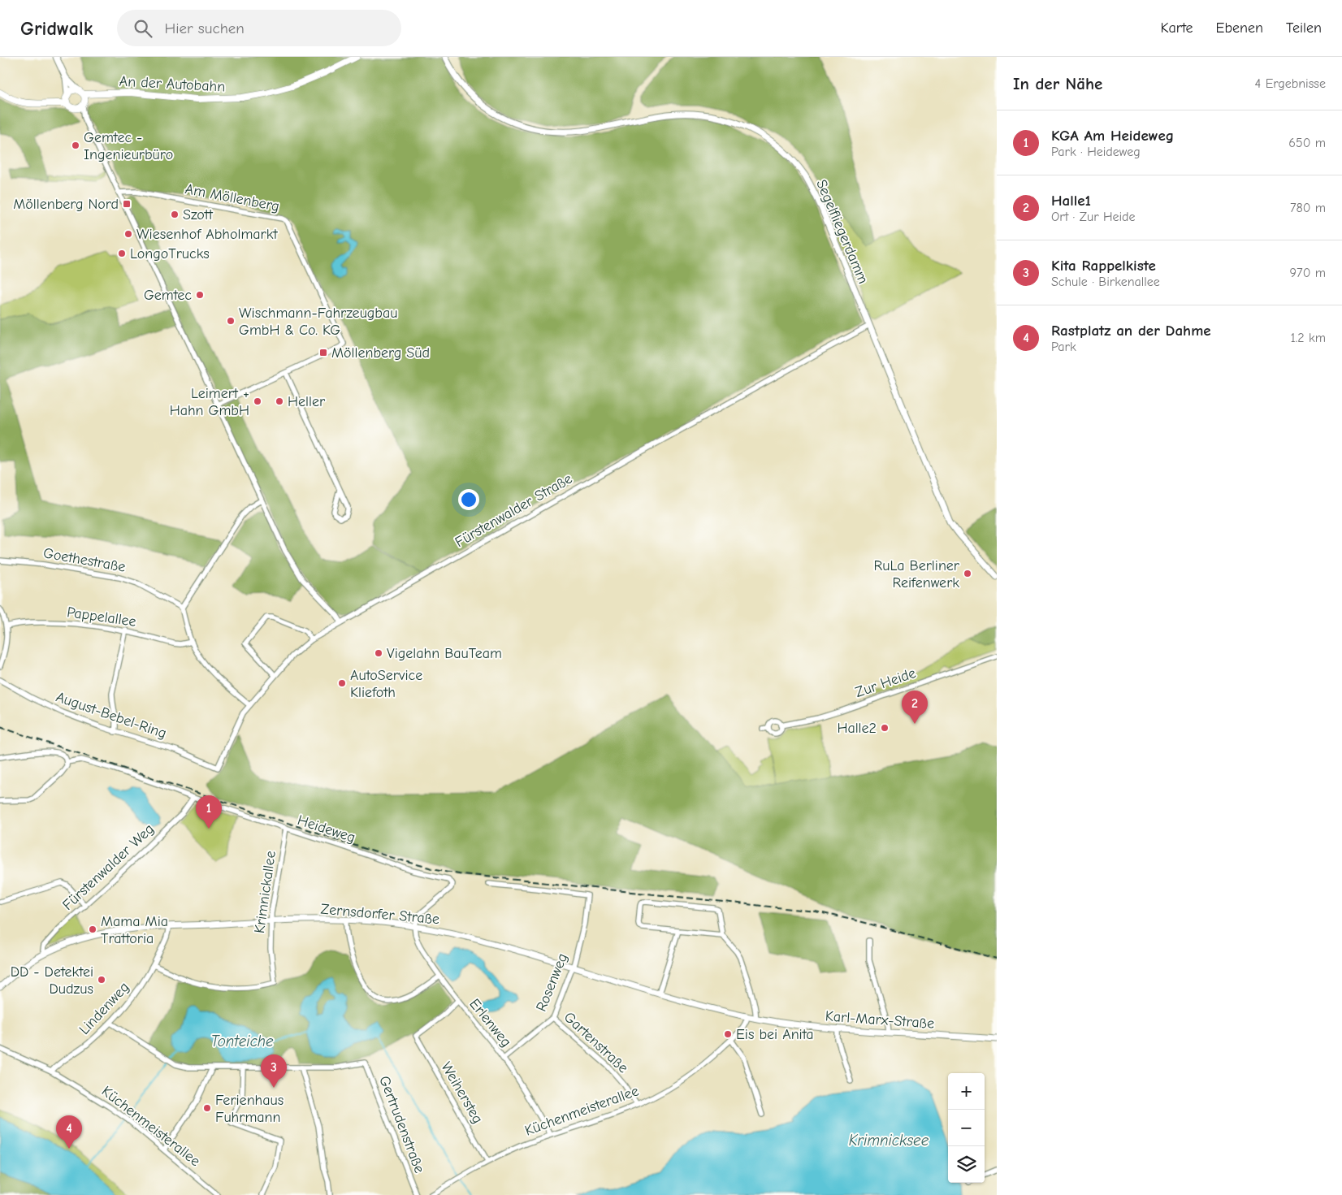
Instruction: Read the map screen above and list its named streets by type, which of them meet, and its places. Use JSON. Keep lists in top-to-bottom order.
{
  "streets": {
    "main road": ["An der Autobahn"],
    "street": [
      "Am Möllenberg",
      "Segelfliegerdamm",
      "Fürstenwalder Straße",
      "Goethestraße",
      "Pappelallee",
      "Zur Heide",
      "August-Bebel-Ring",
      "Heideweg",
      "Fürstenwalder Weg",
      "Krimnickallee",
      "Zernsdorfer Straße",
      "Rosenweg",
      "Lindenweg",
      "Karl-Marx-Straße",
      "Erlenweg",
      "Gartenstraße",
      "Weihersteg",
      "Küchenmeisterallee",
      "Gertrudenstraße"
    ]
  },
  "crossings": [
    ["Segelfliegerdamm", "Fürstenwalder Straße"],
    ["Fürstenwalder Straße", "August-Bebel-Ring"],
    ["Heideweg", "Fürstenwalder Weg"],
    ["Heideweg", "Krimnickallee"],
    ["Heideweg", "Zernsdorfer Straße"],
    ["Heideweg", "Erlenweg"],
    ["Fürstenwalder Weg", "Zernsdorfer Straße"],
    ["Krimnickallee", "Zernsdorfer Straße"],
    ["Krimnickallee", "Lindenweg"],
    ["Zernsdorfer Straße", "Rosenweg"],
    ["Zernsdorfer Straße", "Lindenweg"],
    ["Zernsdorfer Straße", "Karl-Marx-Straße"],
    ["Zernsdorfer Straße", "Erlenweg"],
    ["Zernsdorfer Straße", "Küchenmeisterallee"],
    ["Rosenweg", "Erlenweg"],
    ["Rosenweg", "Gartenstraße"],
    ["Lindenweg", "Küchenmeisterallee"],
    ["Erlenweg", "Weihersteg"],
    ["Erlenweg", "Küchenmeisterallee"],
    ["Gartenstraße", "Küchenmeisterallee"],
    ["Weihersteg", "Küchenmeisterallee"]
  ],
  "water": ["Tonteiche", "Krimnicksee"],
  "places": {
    "other": [
      "Gemtec - Ingenieurbüro",
      "Szott",
      "Wiesenhof Abholmarkt",
      "LongoTrucks",
      "Gemtec",
      "Wischmann-Fahrzeugbau GmbH & Co. KG",
      "Leimert + Hahn GmbH",
      "Heller",
      "RuLa Berliner Reifenwerk",
      "Vigelahn BauTeam",
      "AutoService Kliefoth",
      "Halle2",
      "Mama Mia Trattoria",
      "DD - Detektei Dudzus",
      "Eis bei Anita",
      "Ferienhaus Fuhrmann"
    ],
    "transit": ["Möllenberg Nord", "Möllenberg Süd"]
  },
  "page": {
    "header": "Gridwalk",
    "search": "Hier suchen",
    "nav": ["Karte", "Ebenen", "Teilen"],
    "heading": ["In der Nähe", "4 Ergebnisse"],
    "list": [
      {
        "mark": "1",
        "name": "KGA Am Heideweg",
        "note": "Park · Heideweg",
        "value": "650 m"
      },
      {
        "mark": "2",
        "name": "Halle1",
        "note": "Ort · Zur Heide",
        "value": "780 m"
      },
      {
        "mark": "3",
        "name": "Kita Rappelkiste",
        "note": "Schule · Birkenallee",
        "value": "970 m"
      },
      {
        "mark": "4",
        "name": "Rastplatz an der Dahme",
        "note": "Park",
        "value": "1.2 km"
      }
    ],
    "pins": [
      "2",
      "1",
      "3",
      "4"
    ],
    "map_buttons": ["+", "−"]
  }
}
